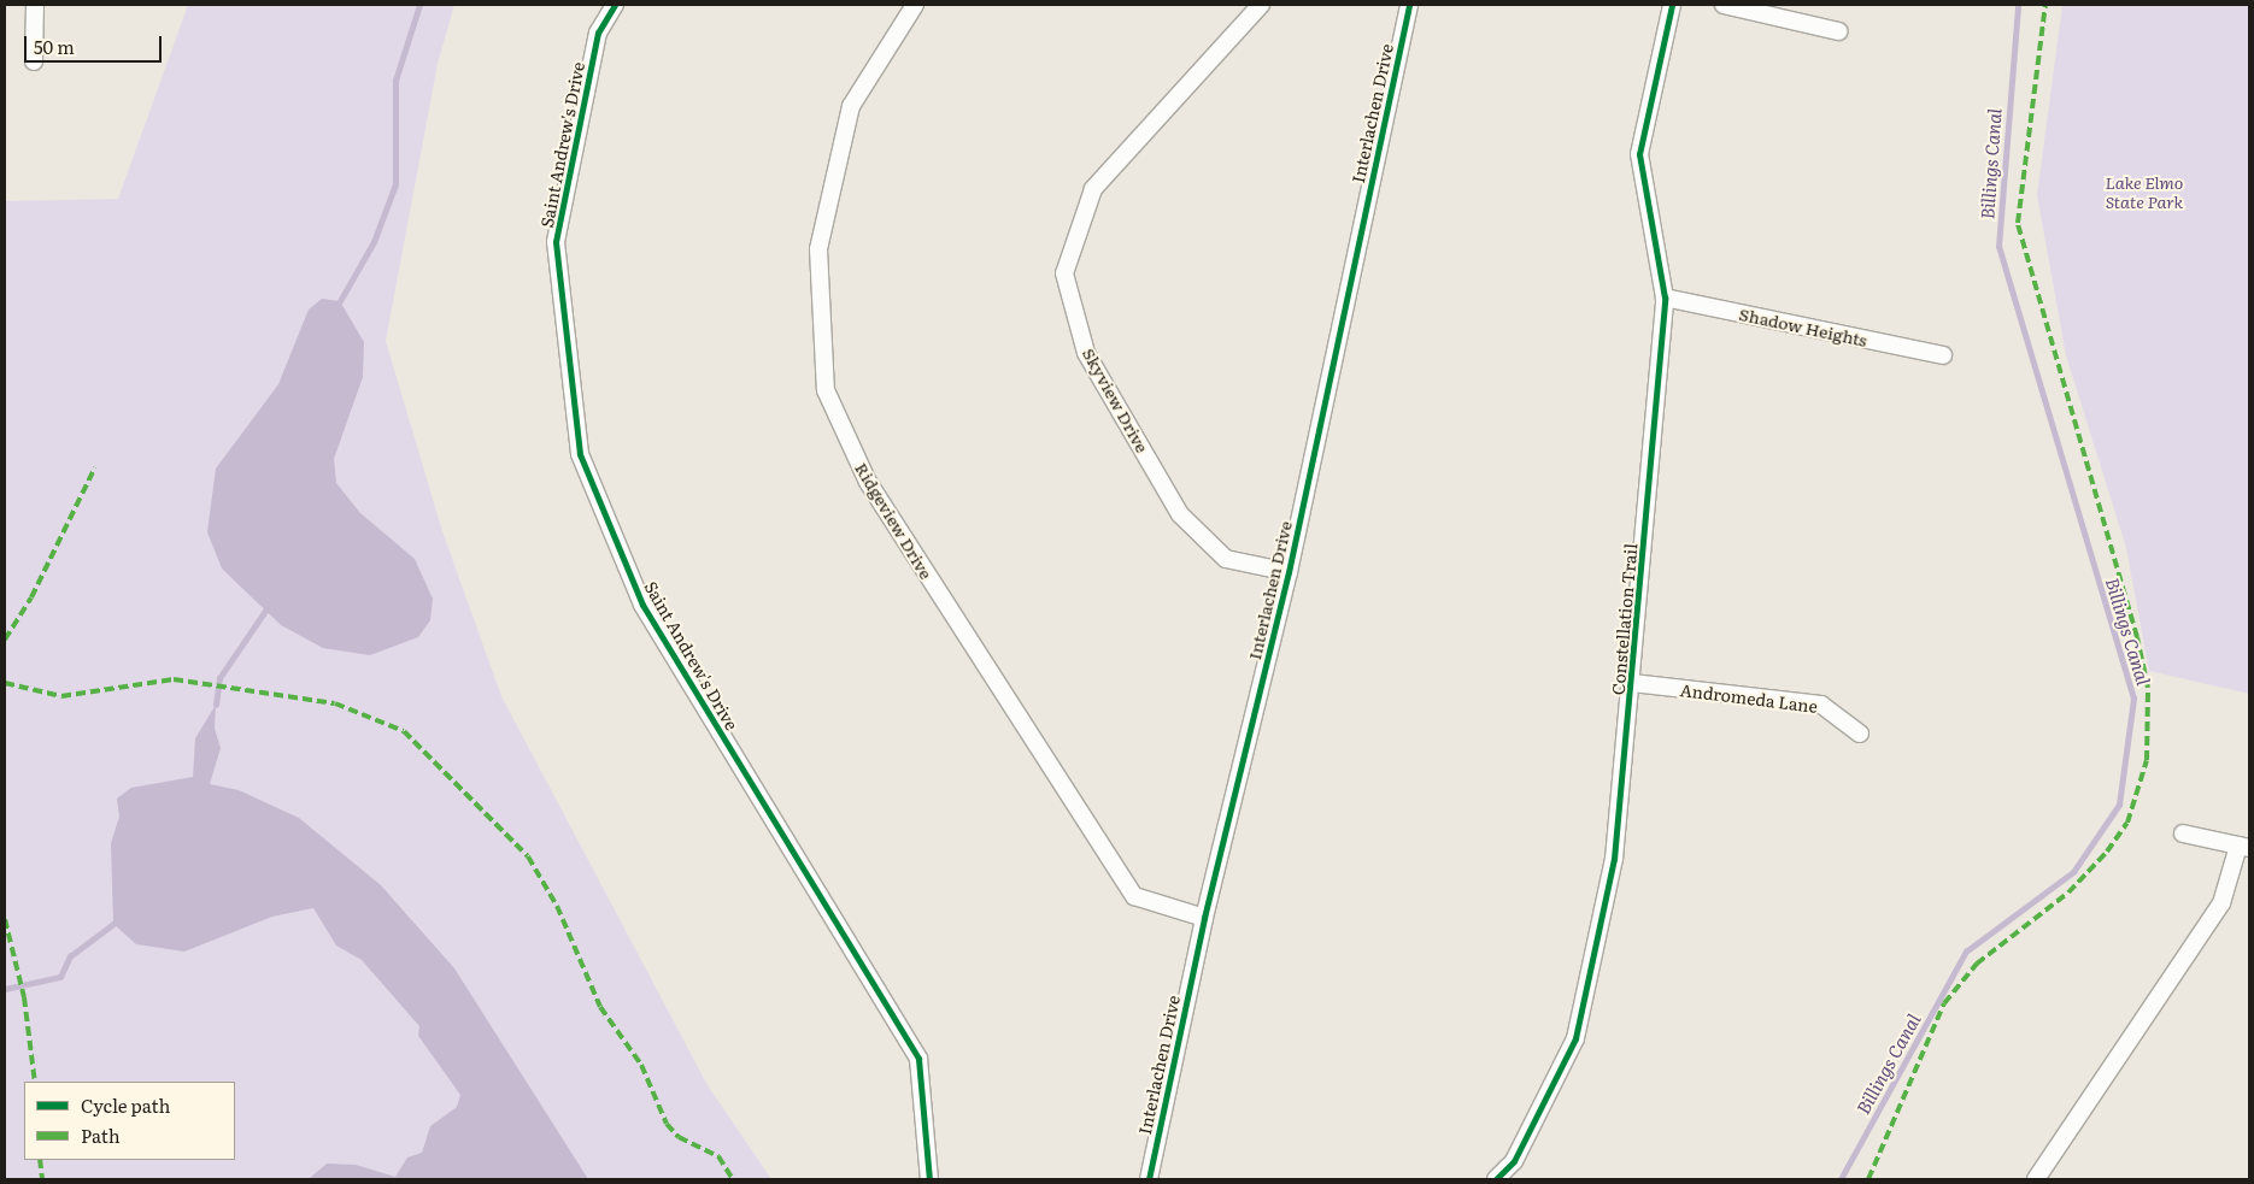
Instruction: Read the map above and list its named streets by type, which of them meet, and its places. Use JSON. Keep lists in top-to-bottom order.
{
  "streets": {
    "street": [
      "Interlachen Drive",
      "Saint Andrew's Drive",
      "Shadow Heights",
      "Skyview Drive",
      "Ridgeview Drive",
      "Constellation Trail",
      "Andromeda Lane"
    ]
  },
  "crossings": [
    ["Interlachen Drive", "Skyview Drive"],
    ["Interlachen Drive", "Ridgeview Drive"],
    ["Shadow Heights", "Constellation Trail"],
    ["Constellation Trail", "Andromeda Lane"]
  ],
  "water": ["Billings Canal"],
  "parks": ["Lake Elmo State Park"],
  "legend": ["Cycle path", "Path"],
  "scale_bar": "50 m"
}
